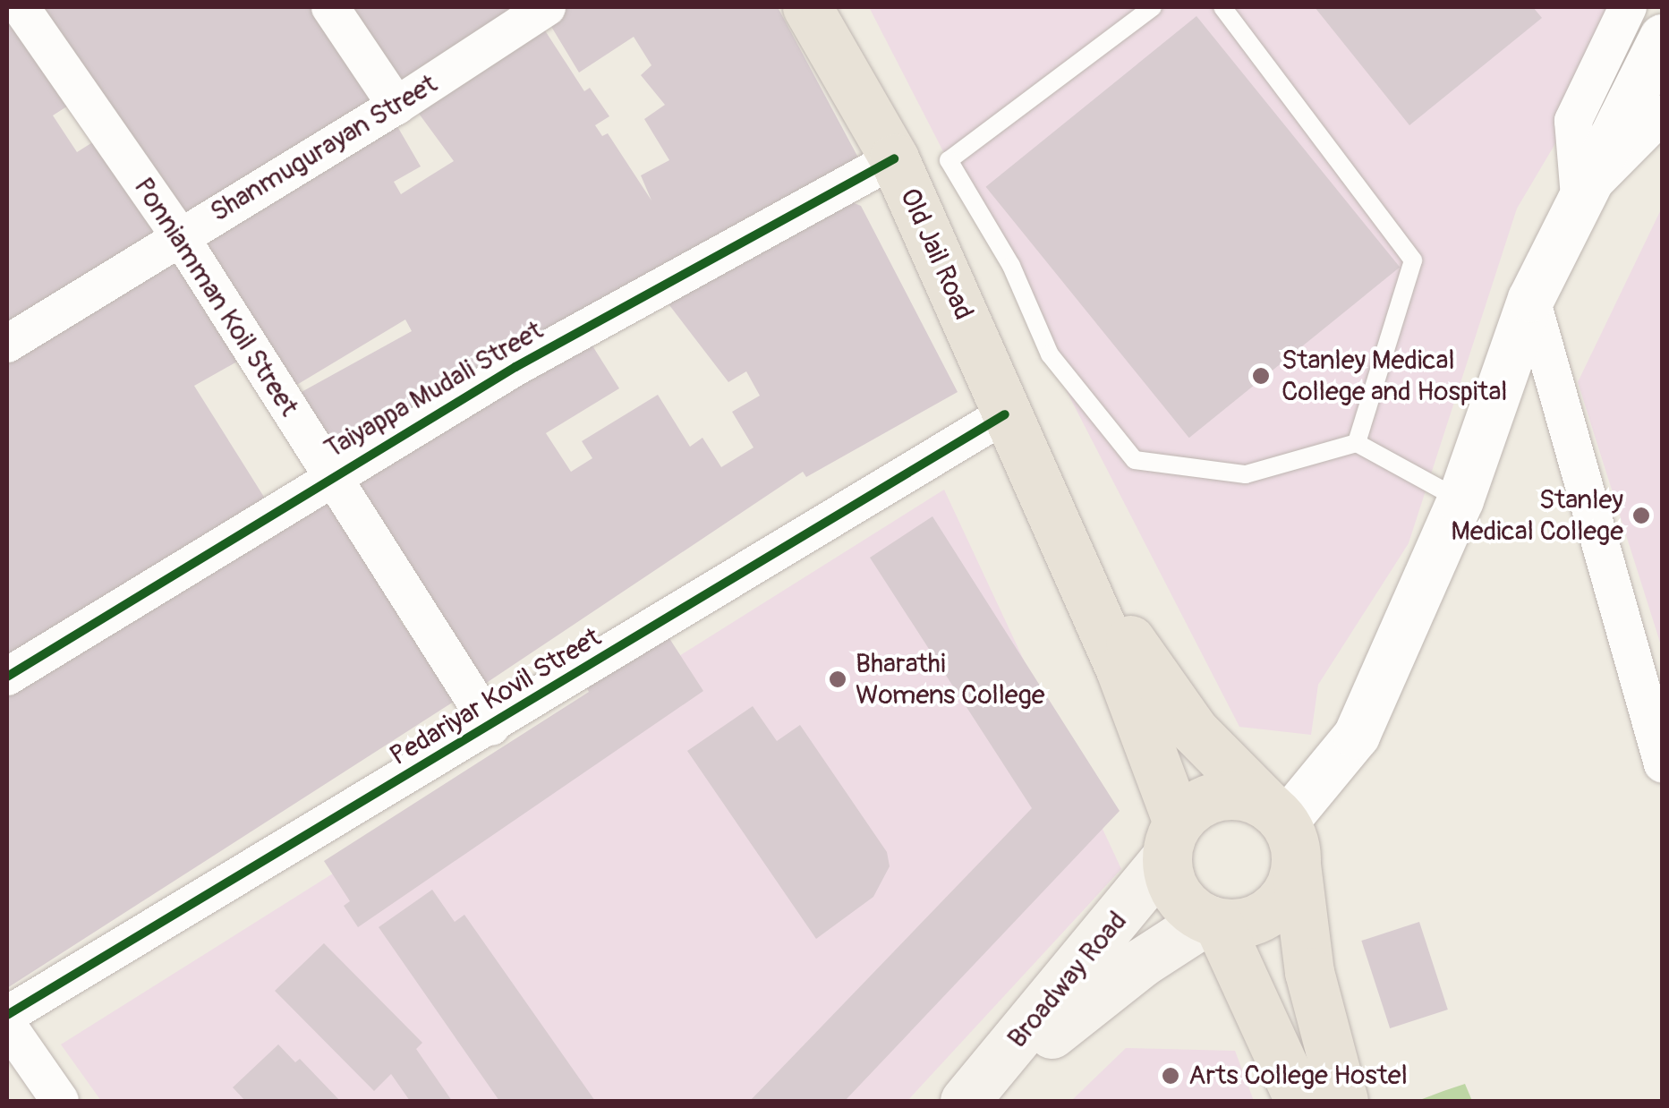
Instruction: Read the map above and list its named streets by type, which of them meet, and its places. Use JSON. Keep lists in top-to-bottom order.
{
  "streets": {
    "main road": ["Old Jail Road", "Broadway Road"],
    "street": [
      "Shanmugurayan Street",
      "Ponniamman Koil Street",
      "Taiyappa Mudali Street",
      "Pedariyar Kovil Street"
    ]
  },
  "crossings": [
    ["Shanmugurayan Street", "Ponniamman Koil Street"],
    ["Old Jail Road", "Taiyappa Mudali Street"],
    ["Old Jail Road", "Pedariyar Kovil Street"],
    ["Old Jail Road", "Broadway Road"],
    ["Ponniamman Koil Street", "Taiyappa Mudali Street"],
    ["Ponniamman Koil Street", "Pedariyar Kovil Street"]
  ],
  "places": [
    "Stanley Medical College and Hospital",
    "Stanley Medical College",
    "Bharathi Womens College",
    "Arts College Hostel"
  ]
}
